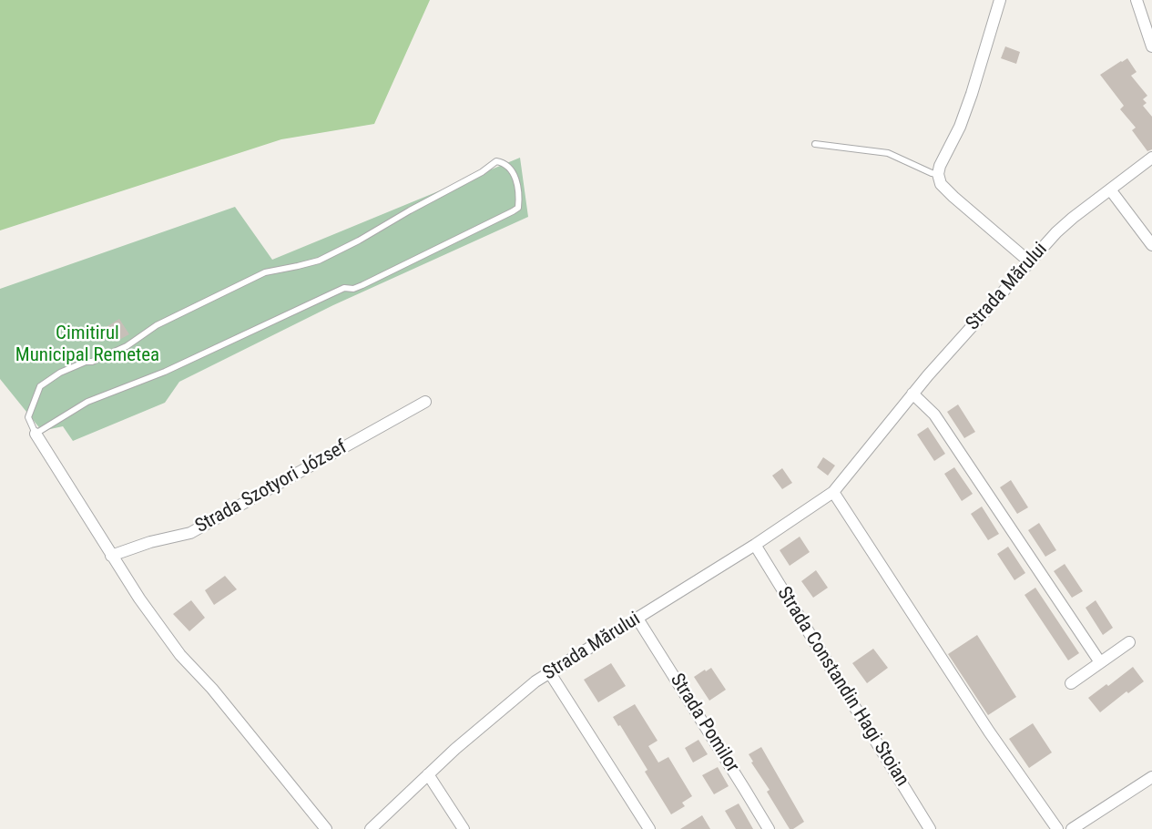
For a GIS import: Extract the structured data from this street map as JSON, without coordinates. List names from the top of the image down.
{
  "streets": {
    "street": [
      "Strada Mărului",
      "Strada Szotyori József",
      "Strada Constandin Hagi Stoian",
      "Strada Pomilor"
    ]
  },
  "crossings": [
    ["Strada Mărului", "Strada Constandin Hagi Stoian"],
    ["Strada Mărului", "Strada Pomilor"]
  ],
  "parks": ["Cimitirul Municipal Remetea"]
}
